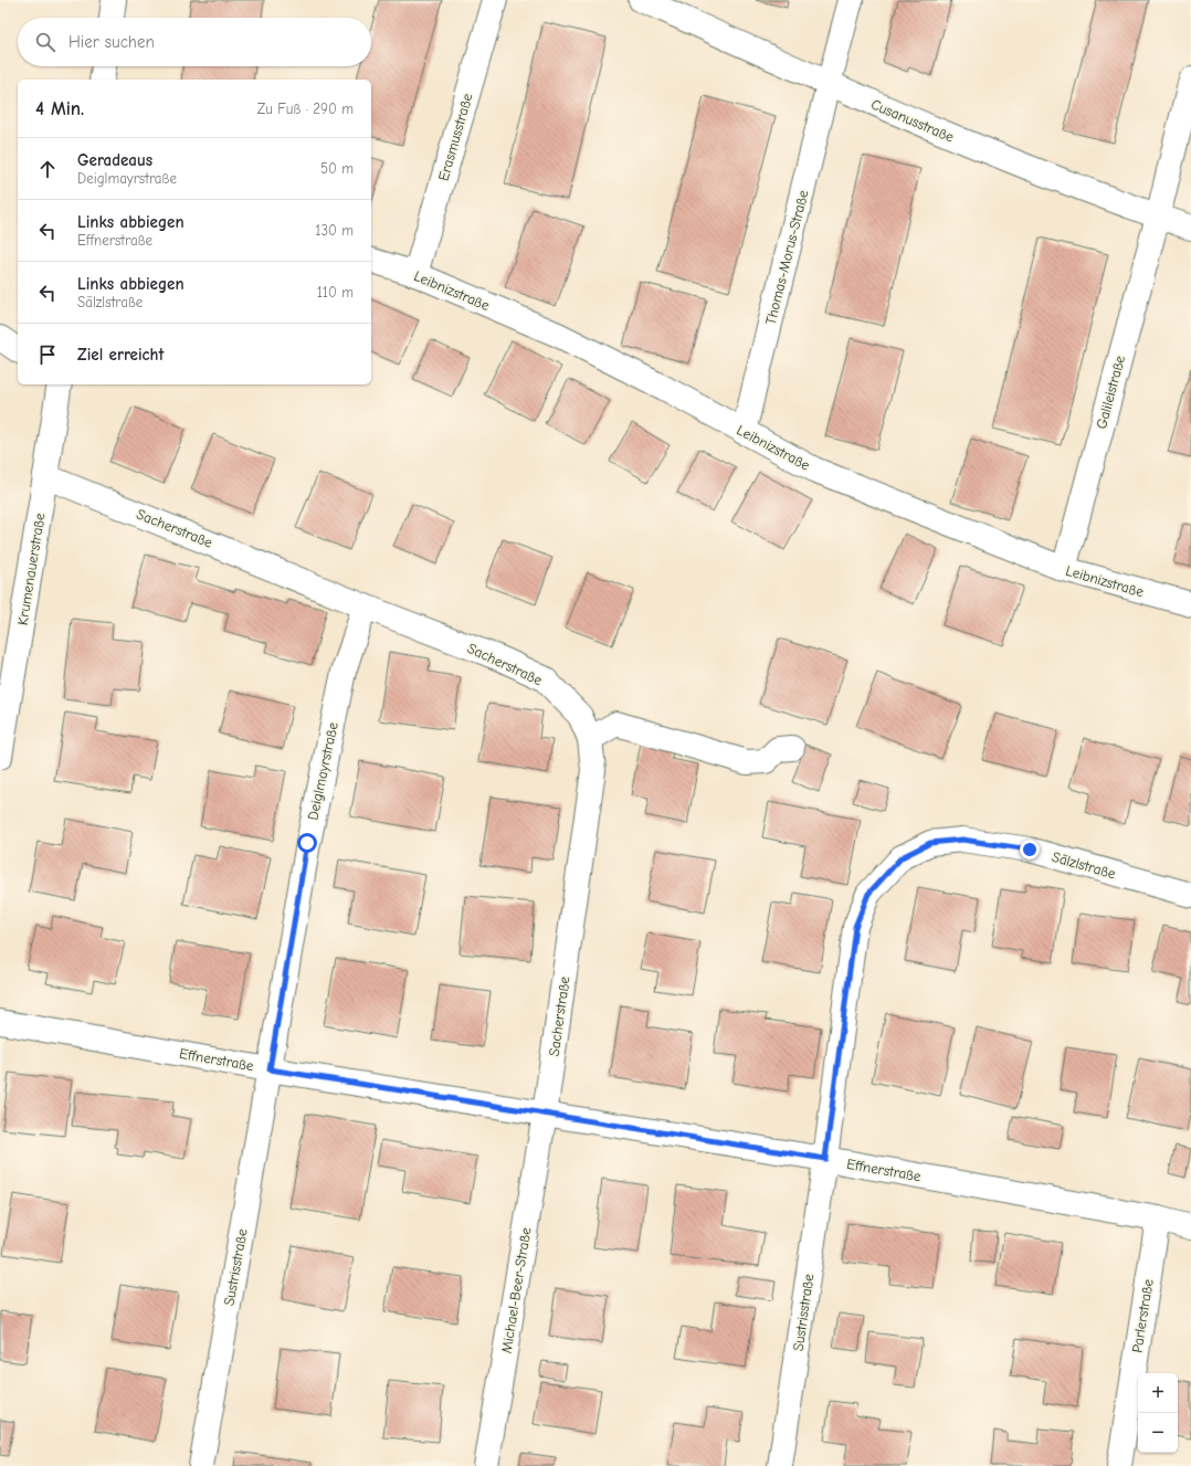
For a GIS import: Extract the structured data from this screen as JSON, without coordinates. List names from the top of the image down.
{
  "streets": {
    "street": [
      "Cusanusstraße",
      "Erasmusstraße",
      "Thomas-Morus-Straße",
      "Leibnizstraße",
      "Galileistraße",
      "Sacherstraße",
      "Krumenauerstraße",
      "Deiglmayrstraße",
      "Sälzlstraße",
      "Effnerstraße",
      "Sustrisstraße",
      "Michael-Beer-Straße",
      "Parlerstraße"
    ]
  },
  "crossings": [
    ["Cusanusstraße", "Thomas-Morus-Straße"],
    ["Cusanusstraße", "Galileistraße"],
    ["Erasmusstraße", "Leibnizstraße"],
    ["Thomas-Morus-Straße", "Leibnizstraße"],
    ["Leibnizstraße", "Galileistraße"],
    ["Sacherstraße", "Krumenauerstraße"],
    ["Sacherstraße", "Deiglmayrstraße"],
    ["Sacherstraße", "Effnerstraße"],
    ["Sacherstraße", "Michael-Beer-Straße"],
    ["Deiglmayrstraße", "Effnerstraße"],
    ["Deiglmayrstraße", "Sustrisstraße"],
    ["Sälzlstraße", "Effnerstraße"],
    ["Sälzlstraße", "Sustrisstraße"],
    ["Effnerstraße", "Sustrisstraße"],
    ["Effnerstraße", "Michael-Beer-Straße"],
    ["Effnerstraße", "Parlerstraße"]
  ],
  "page": {
    "search": "Hier suchen",
    "heading": ["4 Min.", "Zu Fuß · 290 m"],
    "list": [
      ["Geradeaus", "Deiglmayrstraße", "50 m"],
      ["Links abbiegen", "Effnerstraße", "130 m"],
      ["Links abbiegen", "Sälzlstraße", "110 m"],
      "Ziel erreicht"
    ],
    "map_buttons": ["+", "−"]
  }
}
